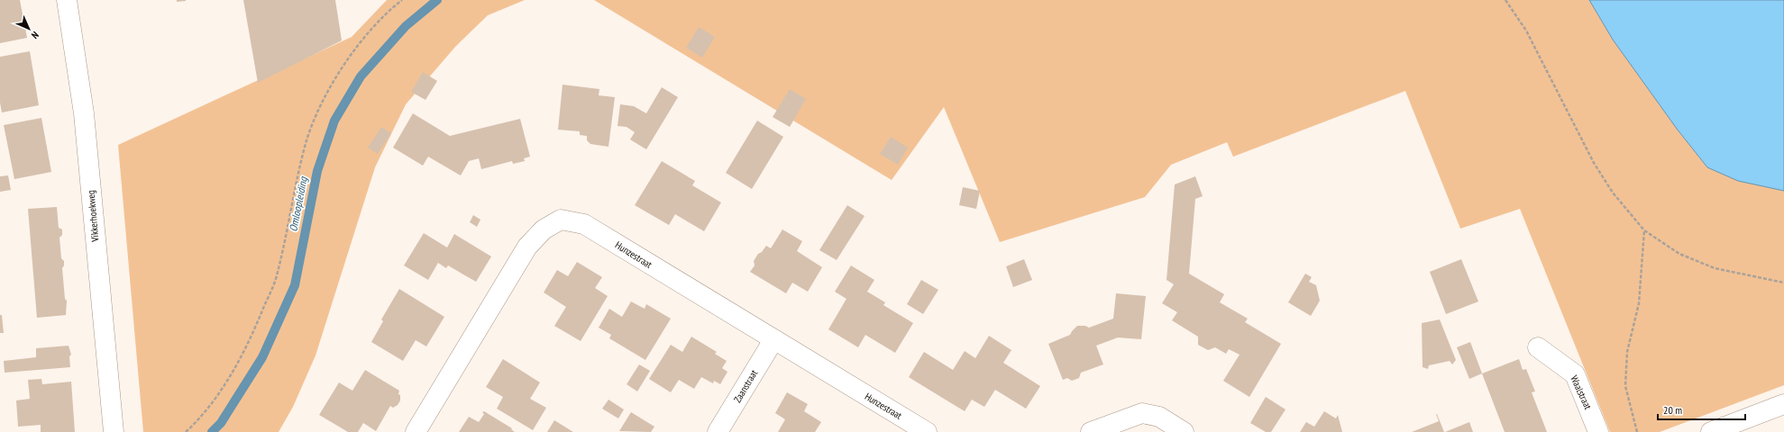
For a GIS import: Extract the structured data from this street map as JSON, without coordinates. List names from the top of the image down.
{
  "streets": {
    "street": [
      "Vikkerhoekweg",
      "Hunzestraat",
      "Zaanstraat",
      "Waalstraat"
    ]
  },
  "crossings": [
    ["Hunzestraat", "Zaanstraat"]
  ],
  "water": ["Omloopleiding"],
  "scale_bar": "20 m",
  "north": "bottom right"
}
